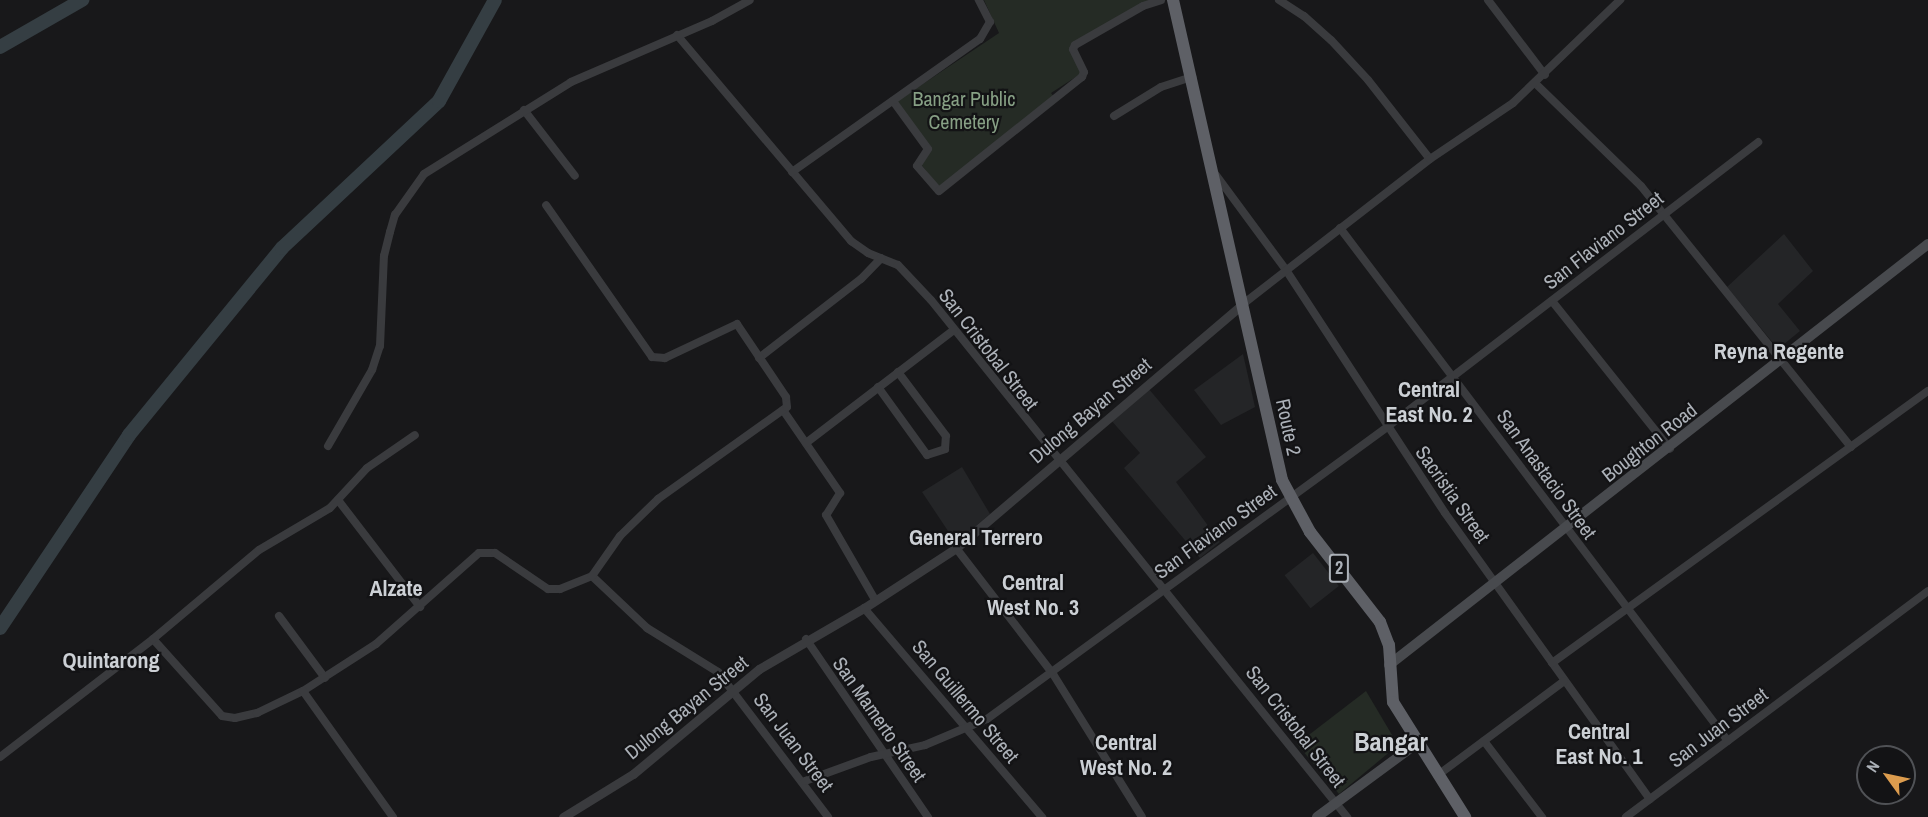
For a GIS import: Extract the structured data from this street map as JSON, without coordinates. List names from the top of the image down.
{
  "streets": {
    "highway": ["Route 2", "2"],
    "main road": ["Boughton Road"],
    "street": [
      "San Flaviano Street",
      "San Cristobal Street",
      "Dulong Bayan Street",
      "San Anastacio Street",
      "Sacristia Street",
      "San Guillermo Street",
      "San Mamerto Street",
      "San Juan Street"
    ]
  },
  "crossings": [
    ["San Flaviano Street", "San Cristobal Street"],
    ["San Flaviano Street", "Route 2"],
    ["San Flaviano Street", "San Anastacio Street"],
    ["San Flaviano Street", "Sacristia Street"],
    ["San Flaviano Street", "San Guillermo Street"],
    ["San Flaviano Street", "San Mamerto Street"],
    ["San Flaviano Street", "San Juan Street"],
    ["San Cristobal Street", "Dulong Bayan Street"],
    ["Dulong Bayan Street", "Route 2"],
    ["Dulong Bayan Street", "San Anastacio Street"],
    ["Dulong Bayan Street", "Sacristia Street"],
    ["Dulong Bayan Street", "San Guillermo Street"],
    ["Dulong Bayan Street", "San Mamerto Street"],
    ["Dulong Bayan Street", "San Juan Street"],
    ["Route 2", "Boughton Road"],
    ["Route 2", "Sacristia Street"],
    ["Boughton Road", "San Anastacio Street"],
    ["Boughton Road", "Sacristia Street"],
    ["San Anastacio Street", "San Juan Street"],
    ["Sacristia Street", "San Juan Street"]
  ],
  "districts": [
    "Reyna Regente",
    "Central East No. 2",
    "General Terrero",
    "Central West No. 3",
    "Alzate",
    "Quintarong",
    "Central East No. 1",
    "Central West No. 2",
    "Bangar"
  ],
  "parks": ["Bangar Public Cemetery"],
  "north": "top left"
}
